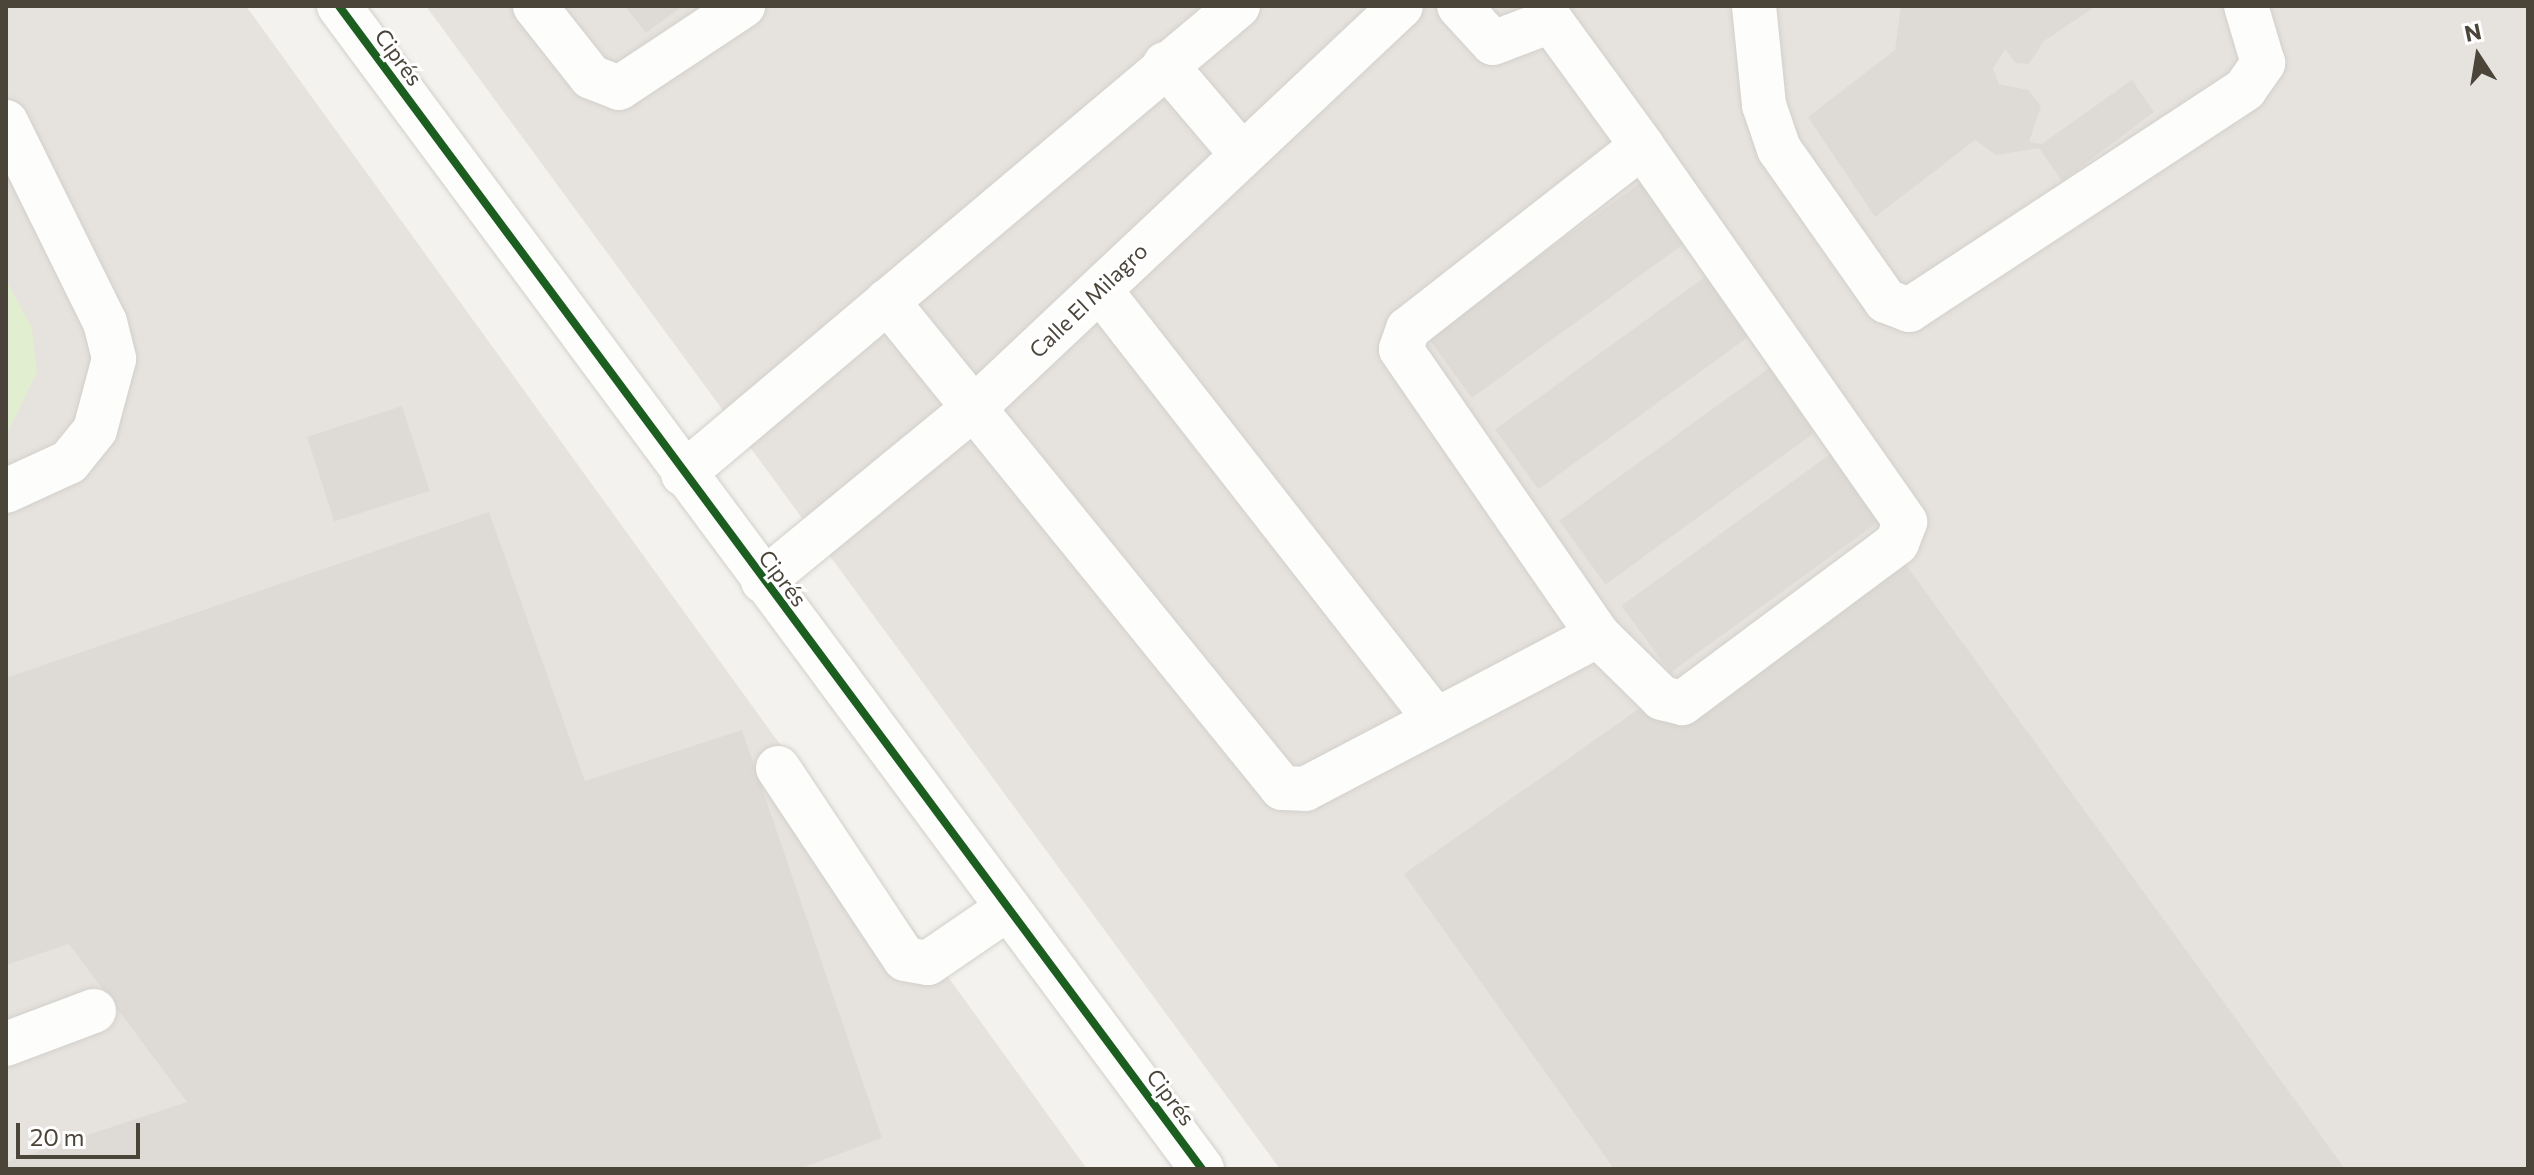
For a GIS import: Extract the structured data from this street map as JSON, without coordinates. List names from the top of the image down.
{
  "streets": {
    "street": ["Ciprés", "Calle El Milagro"]
  },
  "crossings": [
    ["Ciprés", "Calle El Milagro"]
  ],
  "scale_bar": "20 m",
  "north": "top"
}
